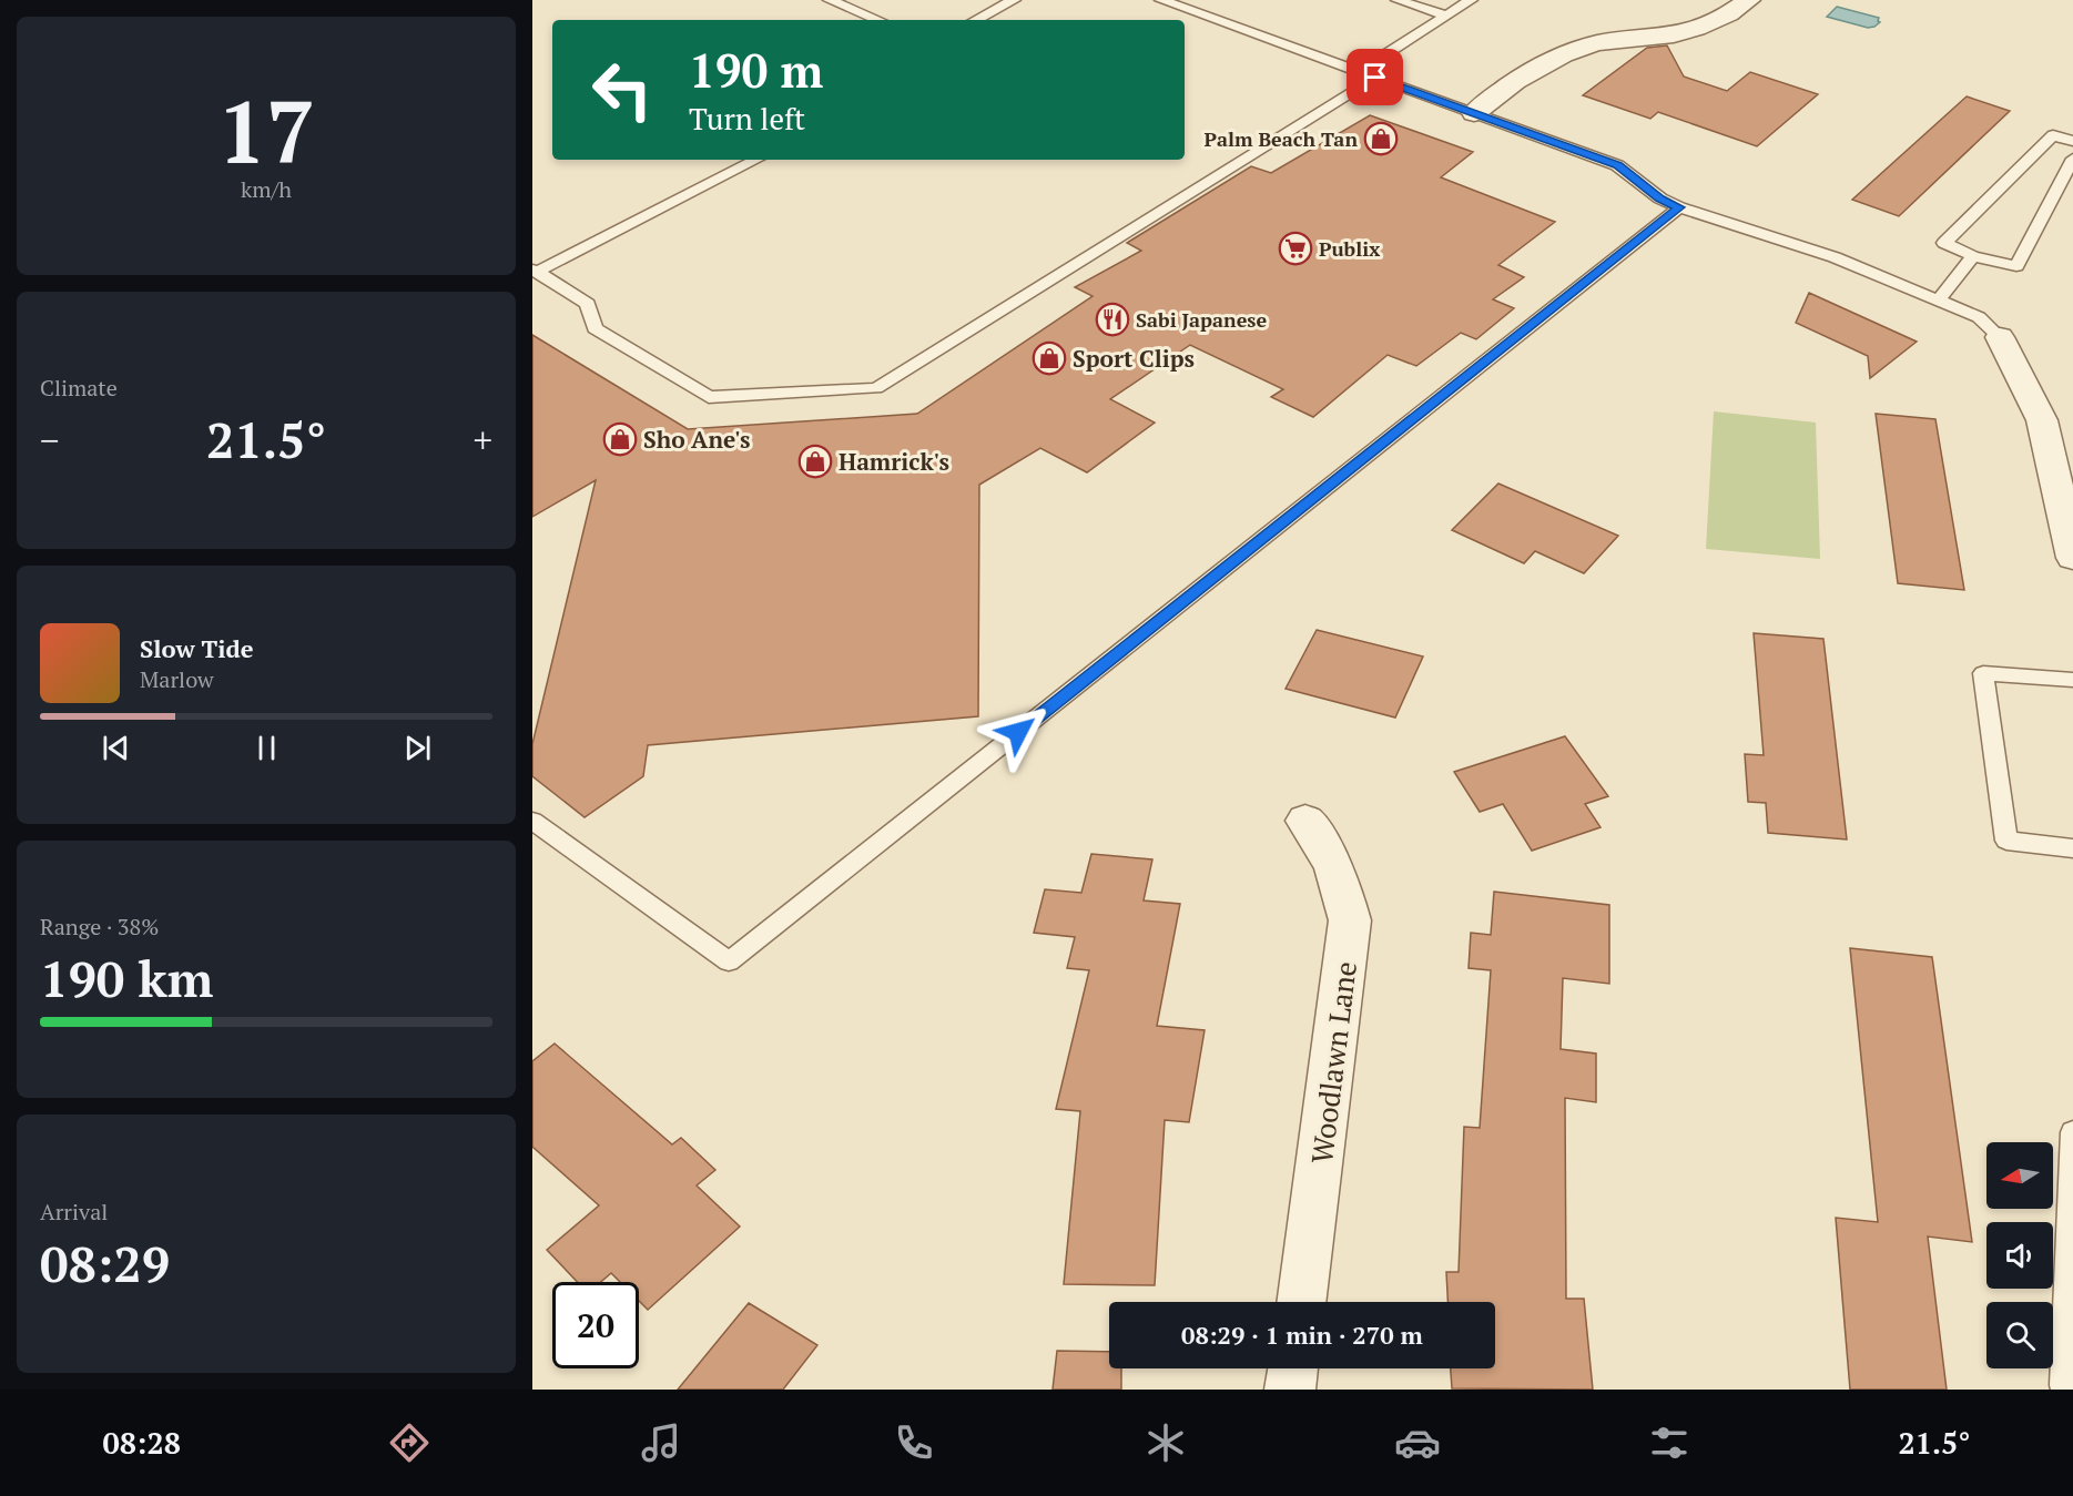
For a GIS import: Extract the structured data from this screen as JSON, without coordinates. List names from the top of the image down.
{
  "streets": {
    "street": ["Woodlawn Lane"]
  },
  "places": {
    "shop": [
      "Palm Beach Tan",
      "Sport Clips",
      "Sho Ane's",
      "Hamrick's"
    ],
    "supermarket": ["Publix"],
    "restaurant": ["Sabi Japanese"]
  },
  "north": "left",
  "page": {
    "tile": [
      ["17", "km/h"],
      "Climate",
      ["Range · 38%", "190 km"],
      ["Arrival", "08:29"]
    ],
    "turn": ["190 m", "Turn left"],
    "heat": ["−", "21.5°", "+"],
    "song": ["Slow Tide", "Marlow"],
    "limit": "20",
    "trip": "08:29 · 1 min · 270 m",
    "tabs": ["08:28", "21.5°"]
  }
}
